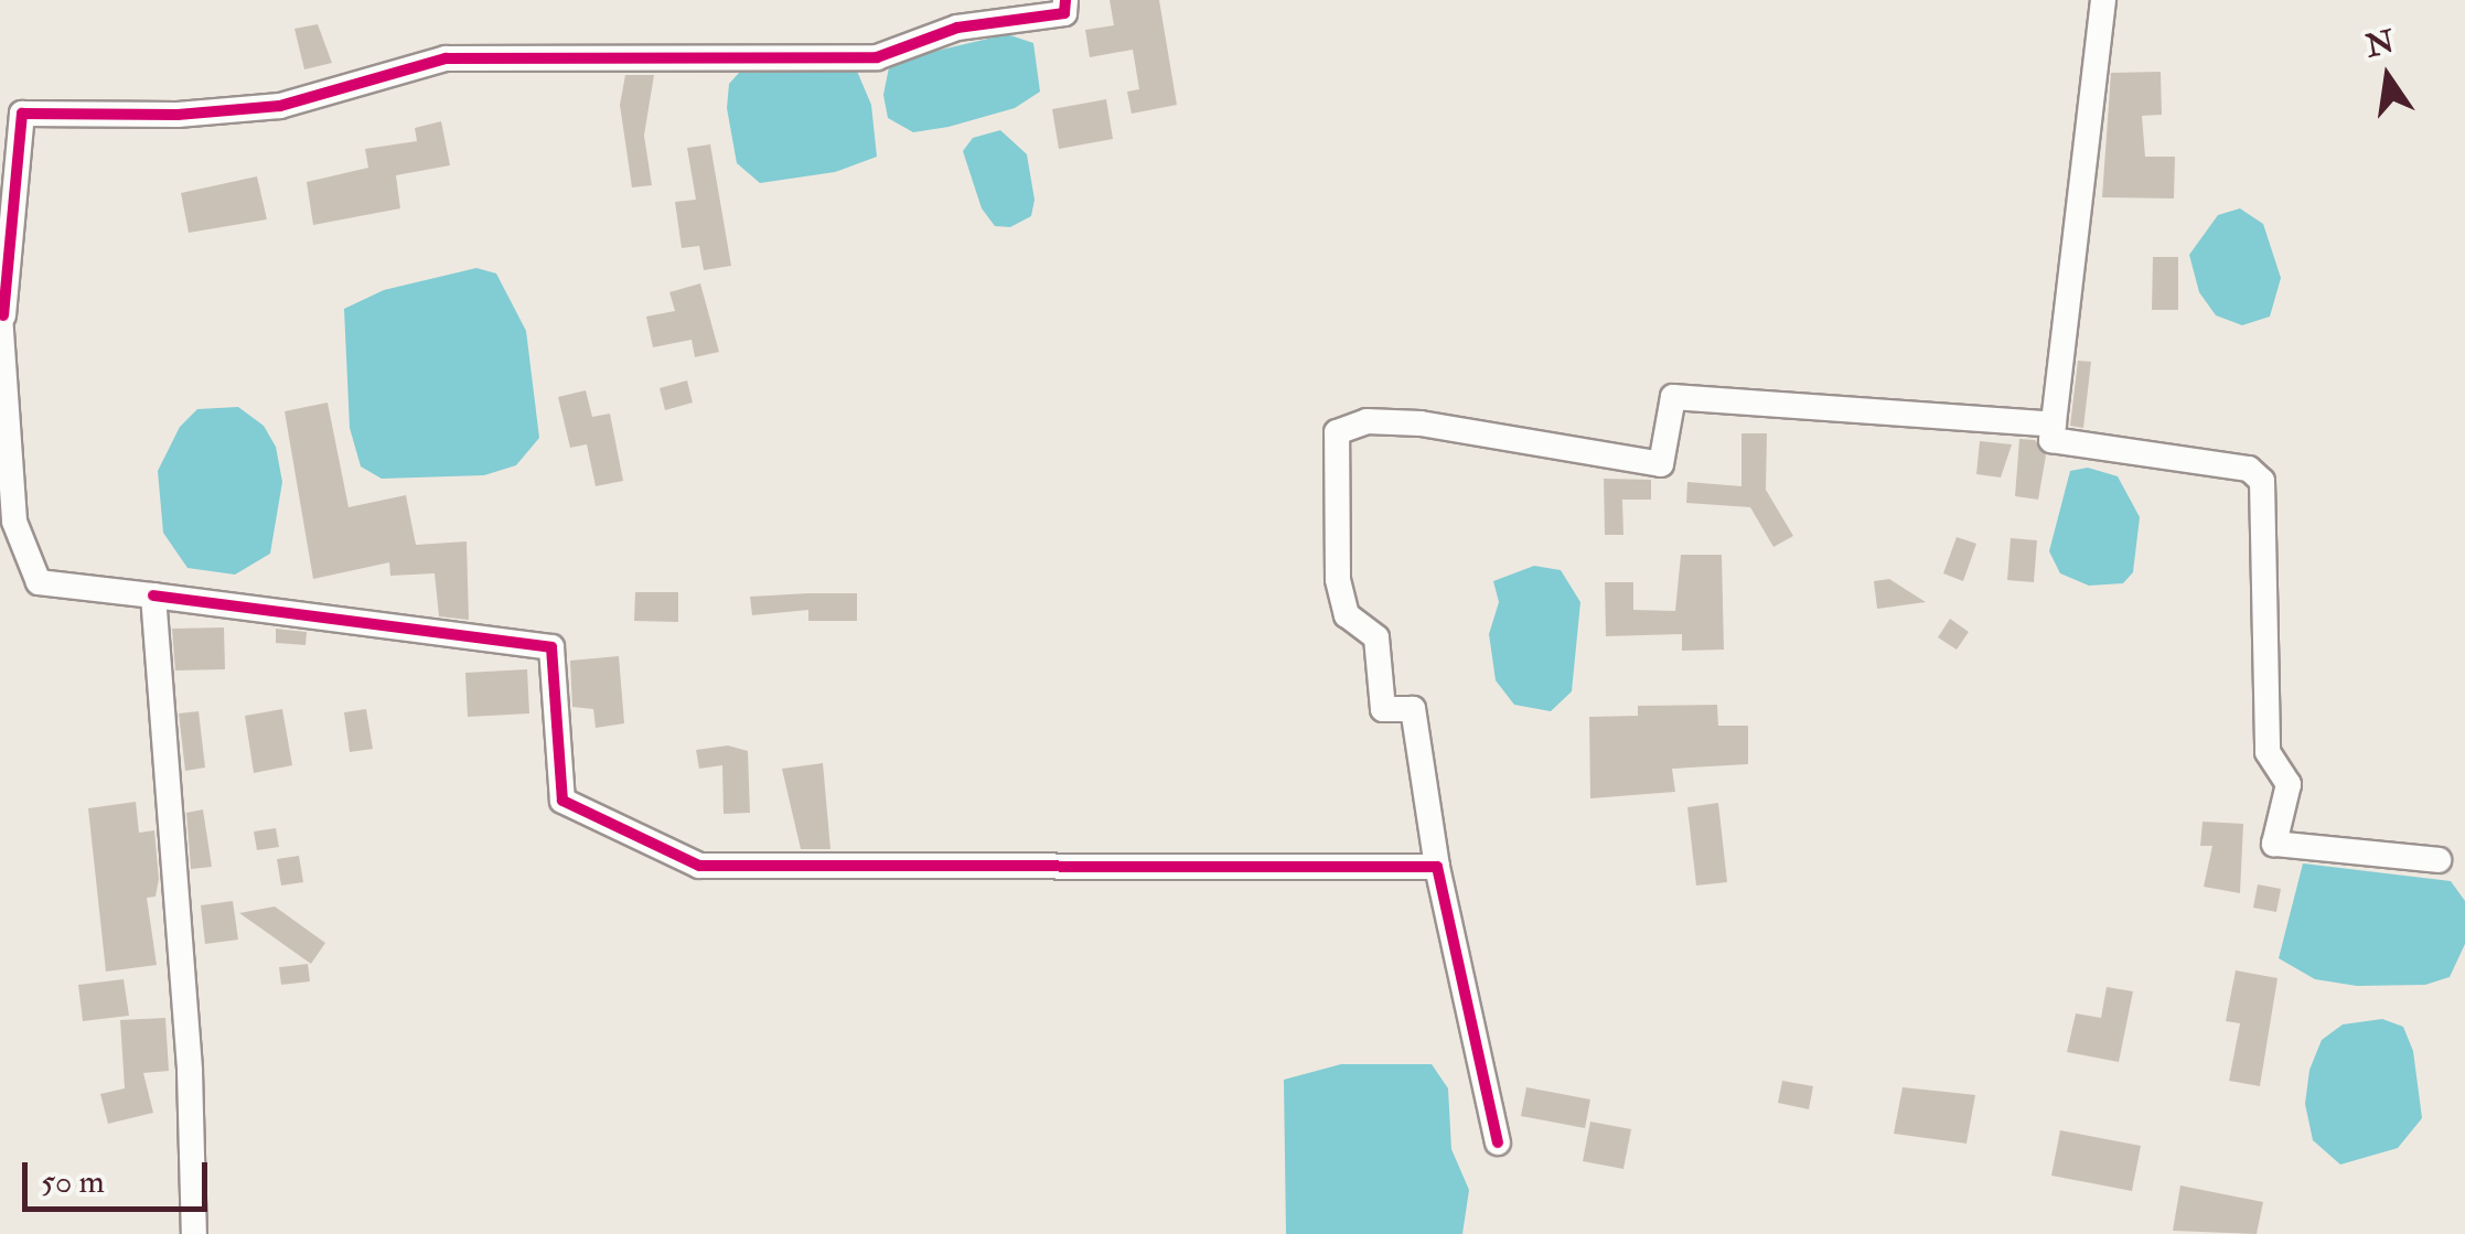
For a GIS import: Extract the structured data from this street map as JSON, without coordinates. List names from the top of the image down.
{
  "scale_bar": "50 m",
  "north": "top"
}
